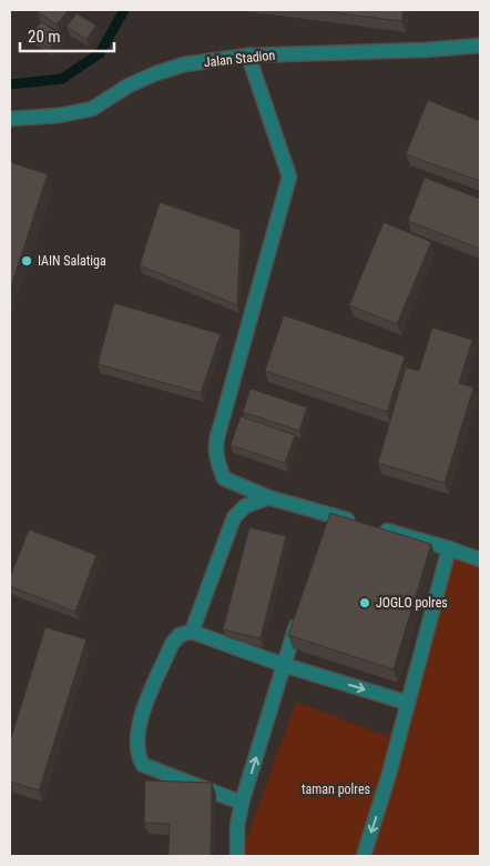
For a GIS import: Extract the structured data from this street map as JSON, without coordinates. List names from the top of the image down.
{
  "streets": {
    "street": ["Jalan Stadion"]
  },
  "parks": ["taman polres"],
  "places": ["IAIN Salatiga", "JOGLO polres"],
  "scale_bar": "20 m"
}
